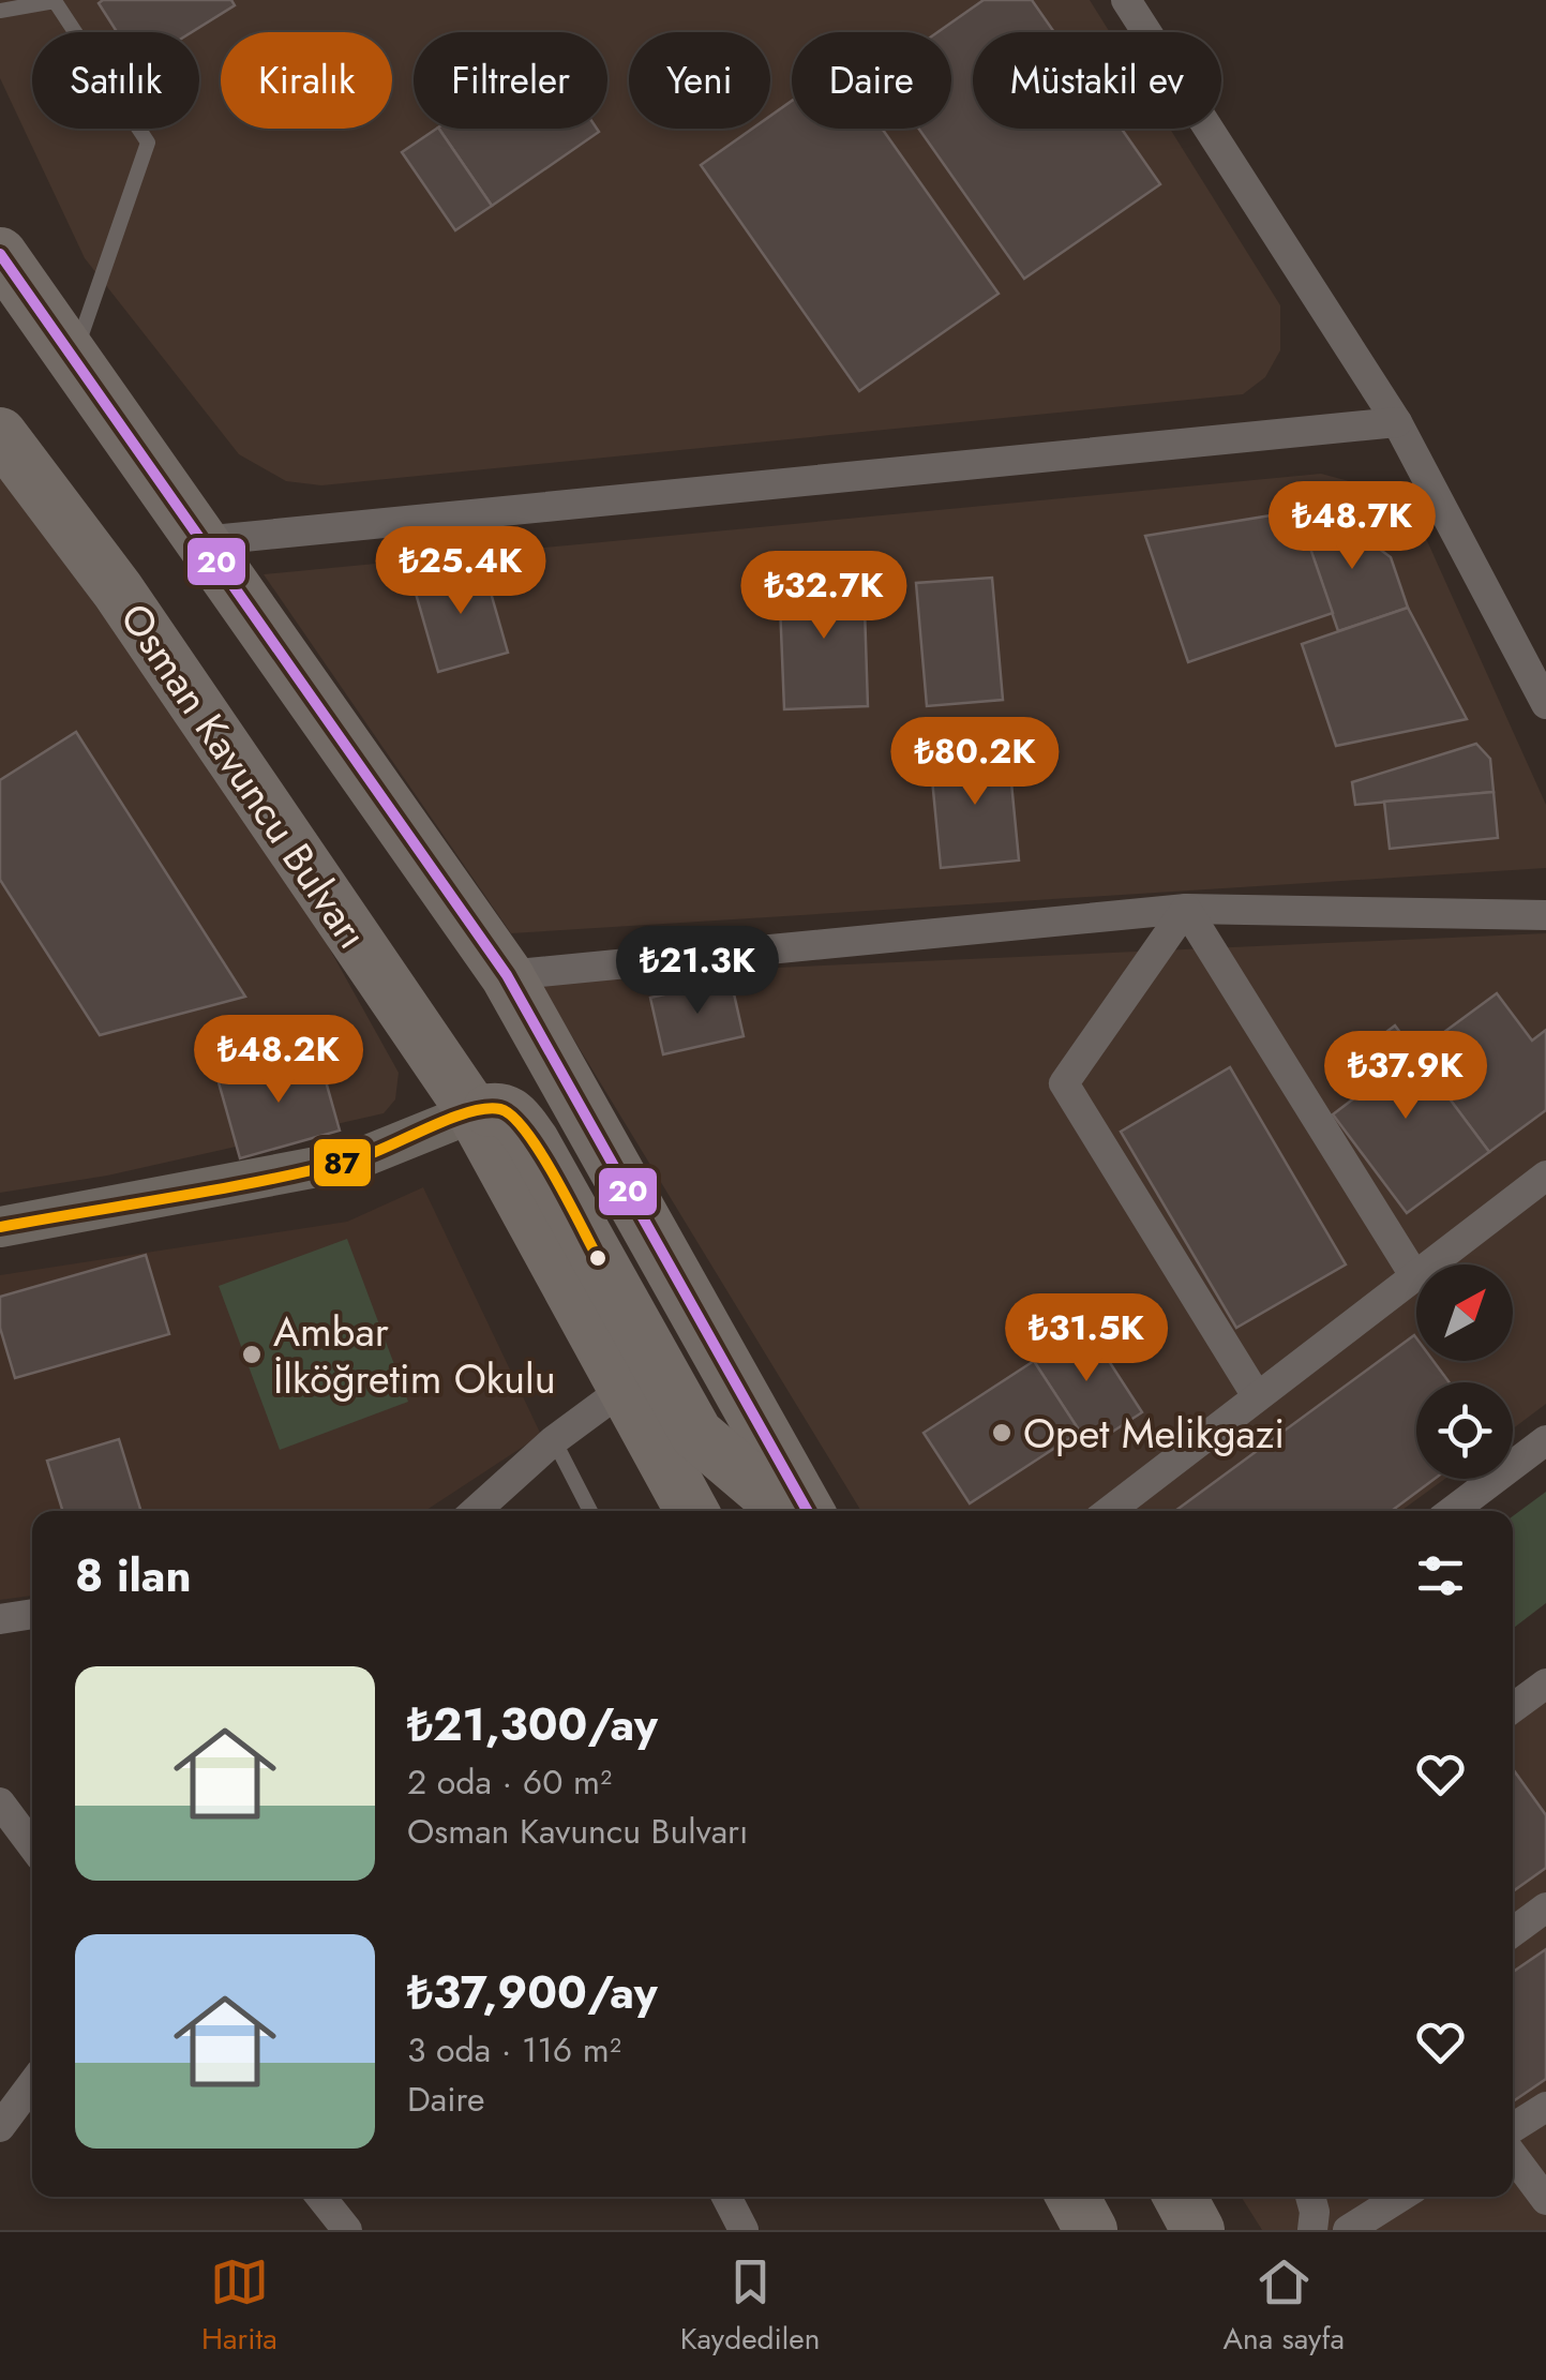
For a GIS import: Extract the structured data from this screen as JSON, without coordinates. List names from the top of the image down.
{
  "streets": {
    "highway": ["Osman Kavuncu Bulvarı"]
  },
  "places": ["Ambar İlköğretim Okulu", "Opet Melikgazi"],
  "lines": ["transit line 20", "transit line 87"],
  "north": "top right",
  "page": {
    "chip": [
      "Satılık",
      "Kiralık",
      "Filtreler",
      "Yeni",
      "Daire",
      "Müstakil ev"
    ],
    "price": [
      "₺48.7K",
      "₺25.4K",
      "₺32.7K",
      "₺80.2K",
      "₺21.3K",
      "₺48.2K",
      "₺37.9K",
      "₺31.5K"
    ],
    "heading": "8 ilan",
    "list": [
      {
        "name": "₺21,300/ay",
        "note": "2 oda · 60 m² · Osman Kavuncu Bulvarı"
      },
      {
        "name": "₺37,900/ay",
        "note": "3 oda · 116 m² · Daire"
      }
    ],
    "tabs": ["Harita", "Kaydedilen", "Ana sayfa"]
  }
}
